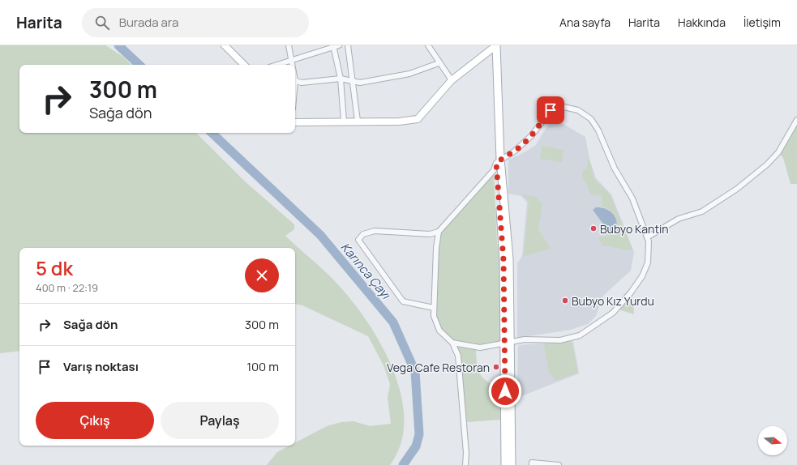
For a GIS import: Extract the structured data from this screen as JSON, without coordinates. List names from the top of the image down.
{
  "water": ["Karınca Çayı"],
  "places": ["Bubyo Kantin", "Bubyo Kız Yurdu", "Vega Cafe Restoran"],
  "north": "right",
  "page": {
    "header": "Harita",
    "search": "Burada ara",
    "nav": [
      "Ana sayfa",
      "Harita",
      "Hakkında",
      "İletişim"
    ],
    "turn": ["300 m", "Sağa dön"],
    "heading": ["5 dk", "400 m · 22:19"],
    "list": [
      {
        "name": "Sağa dön",
        "value": "300 m"
      },
      {
        "name": "Varış noktası",
        "value": "100 m"
      }
    ],
    "buttons": ["Çıkış", "Paylaş"]
  }
}
